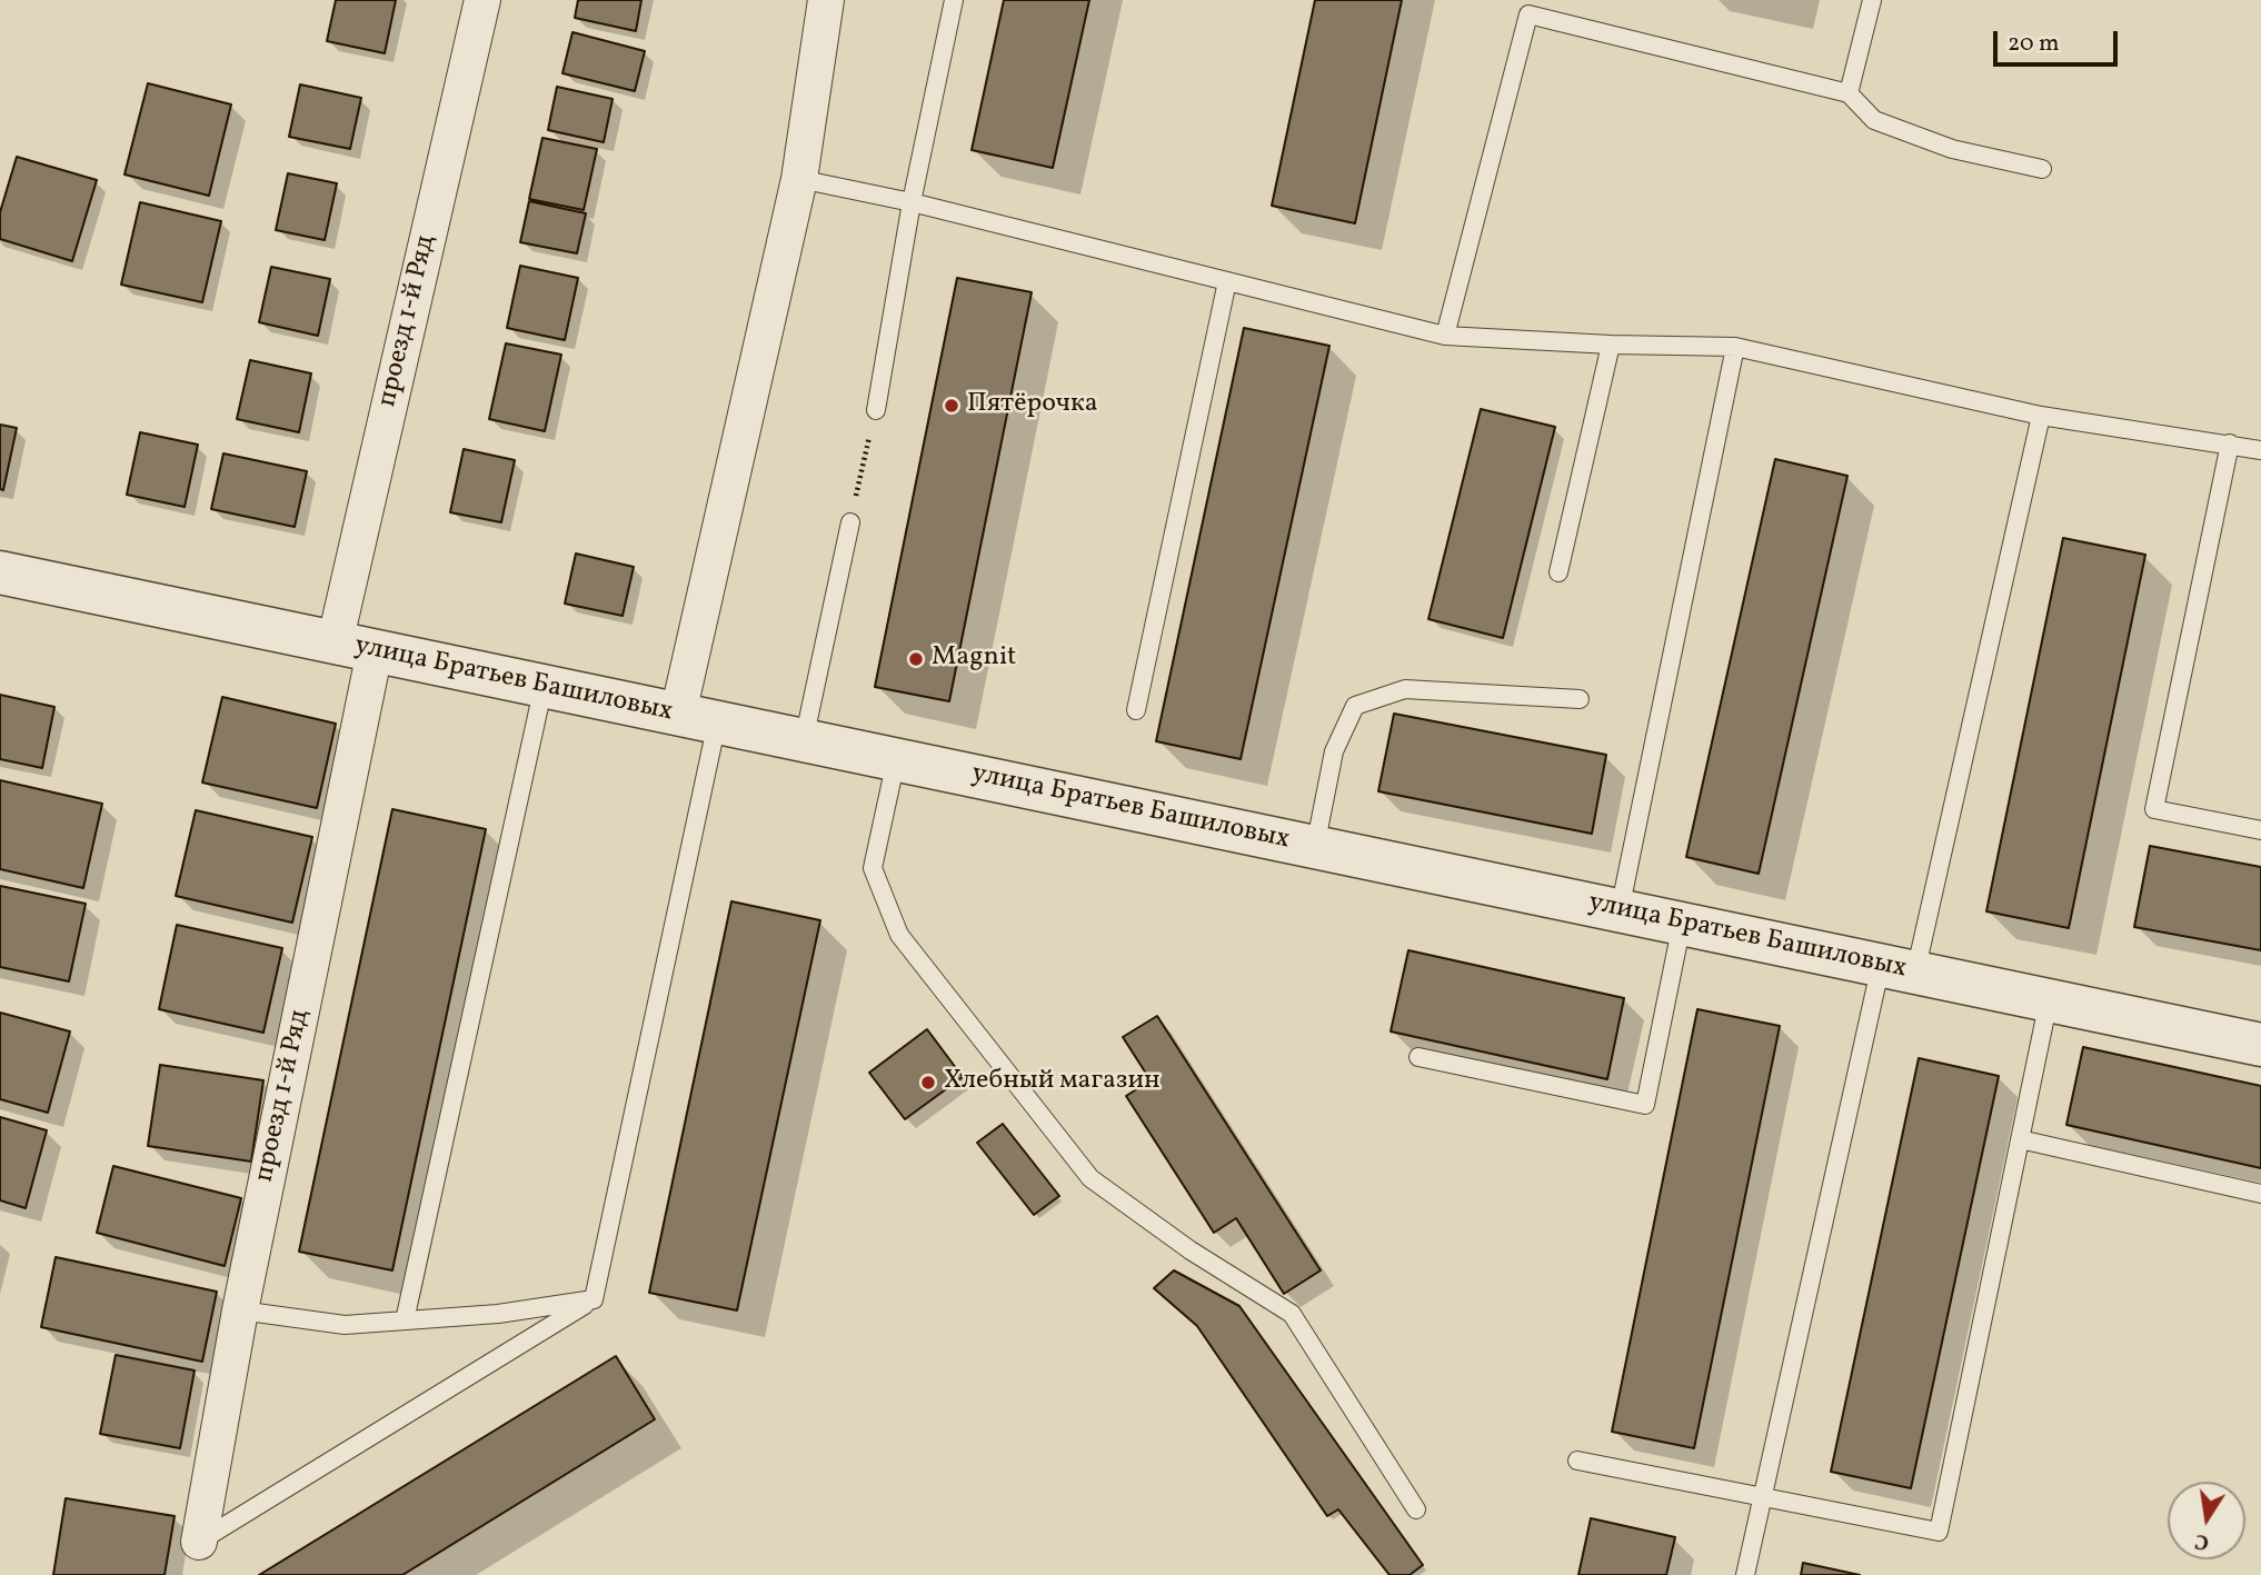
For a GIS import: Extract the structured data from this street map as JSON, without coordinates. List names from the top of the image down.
{
  "streets": {
    "street": ["проезд 1-й Ряд", "улица Братьев Башиловых"]
  },
  "crossings": [
    ["проезд 1-й Ряд", "улица Братьев Башиловых"]
  ],
  "places": ["Пятёрочка", "Magnit", "Хлебный магазин"],
  "scale_bar": "20 m",
  "north": "bottom"
}
